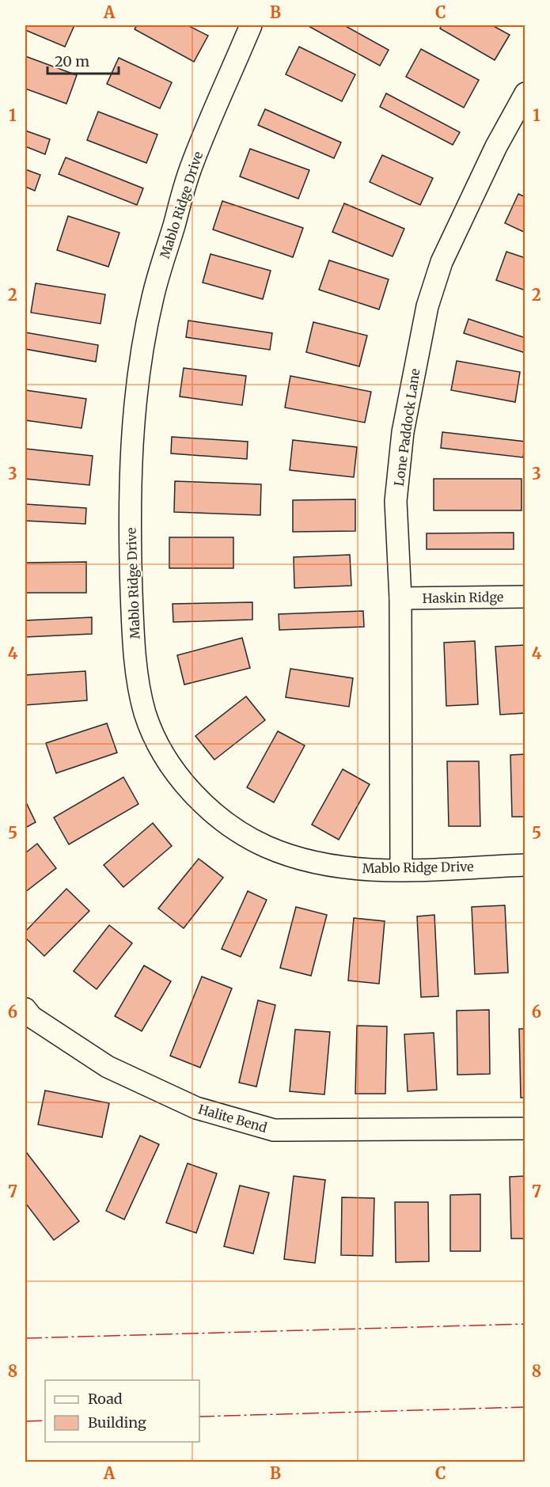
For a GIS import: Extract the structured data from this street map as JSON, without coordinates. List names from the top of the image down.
{
  "streets": {
    "street": [
      "Mablo Ridge Drive",
      "Lone Paddock Lane",
      "Haskin Ridge",
      "Halite Bend"
    ]
  },
  "crossings": [
    ["Mablo Ridge Drive", "Lone Paddock Lane"],
    ["Lone Paddock Lane", "Haskin Ridge"]
  ],
  "legend": ["Road", "Building"],
  "scale_bar": "20 m",
  "grid": {
    "columns": ["A", "B", "C"],
    "rows": [
      "1",
      "2",
      "3",
      "4",
      "5",
      "6",
      "7",
      "8"
    ]
  }
}
